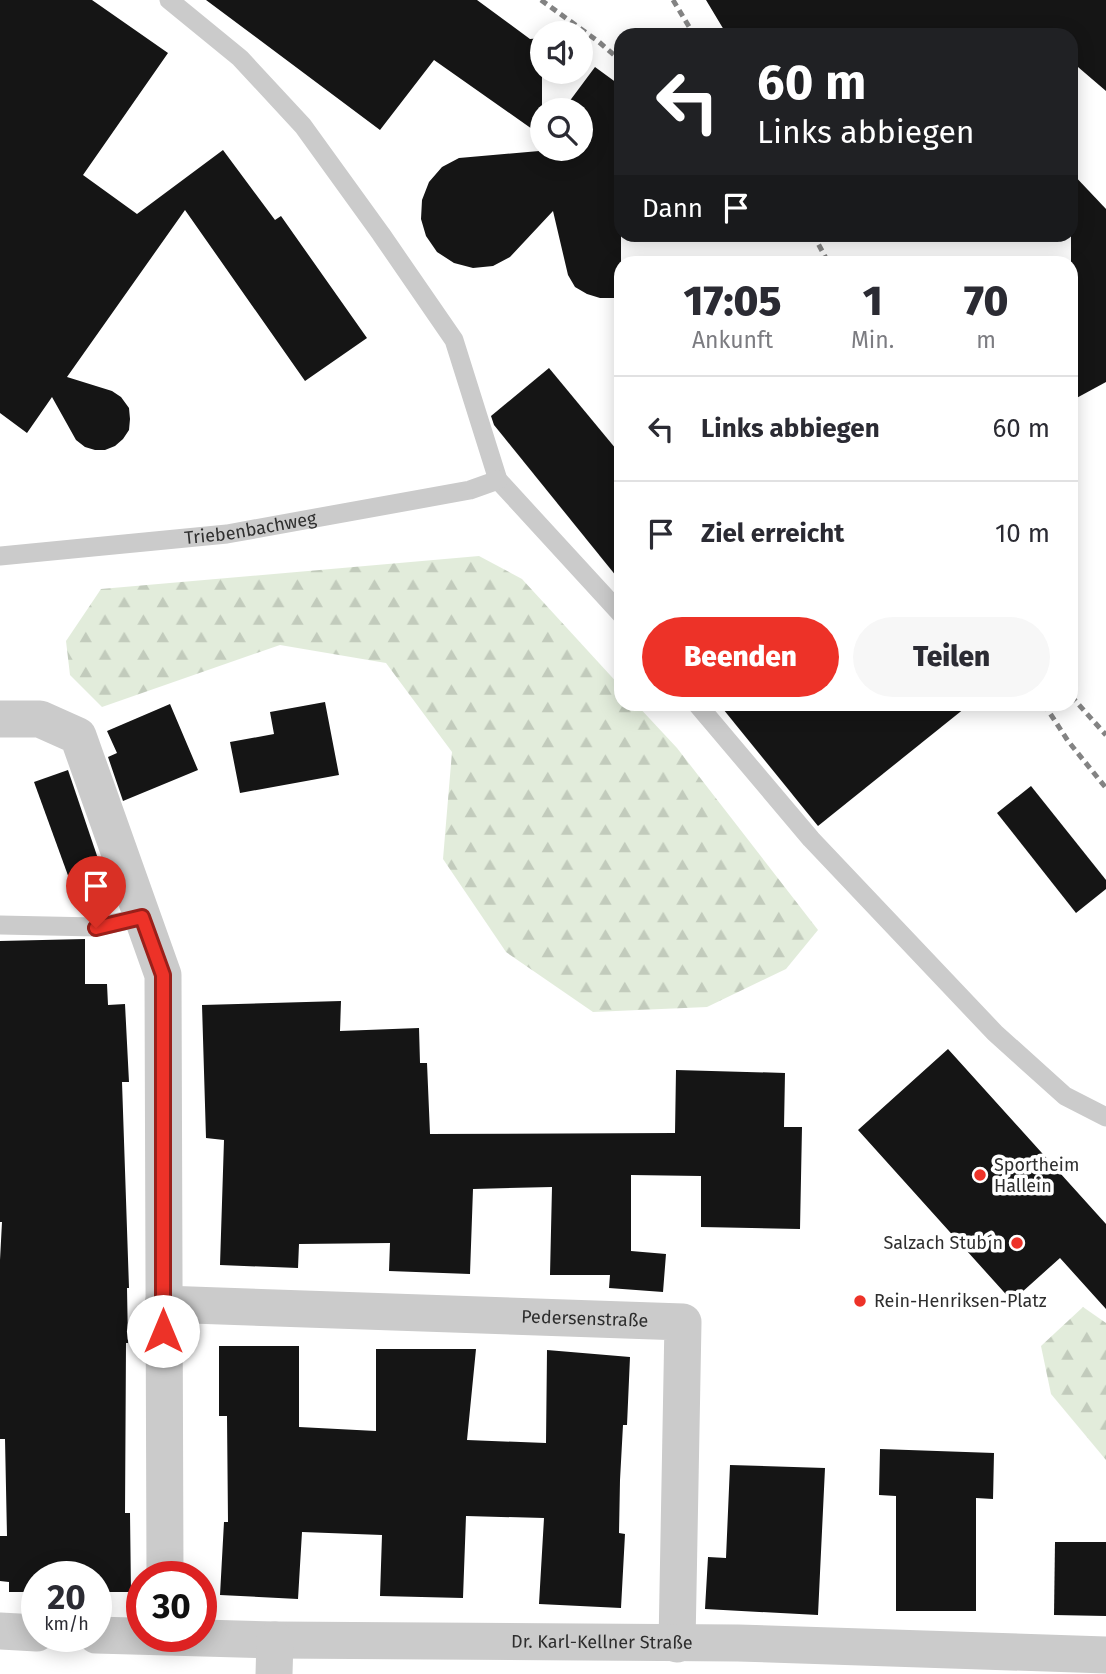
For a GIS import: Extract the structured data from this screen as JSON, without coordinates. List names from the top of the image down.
{
  "streets": {
    "street": ["Pedersenstraße", "Dr. Karl-Kellner Straße"],
    "lane": ["Triebenbachweg"]
  },
  "crossings": [
    ["Pedersenstraße", "Dr. Karl-Kellner Straße"]
  ],
  "places": ["Sportheim Hallein", "Salzach Stub´n", "Rein-Henriksen-Platz"],
  "page": {
    "turn": ["60 m", "Links abbiegen"],
    "then": "Dann",
    "eta": [
      "17:05",
      "Ankunft",
      "1",
      "Min.",
      "70",
      "m"
    ],
    "list": [
      {
        "name": "Links abbiegen",
        "value": "60 m"
      },
      {
        "name": "Ziel erreicht",
        "value": "10 m"
      }
    ],
    "buttons": ["Beenden", "Teilen"],
    "speed": "20 km/h",
    "limit": "30"
  }
}
